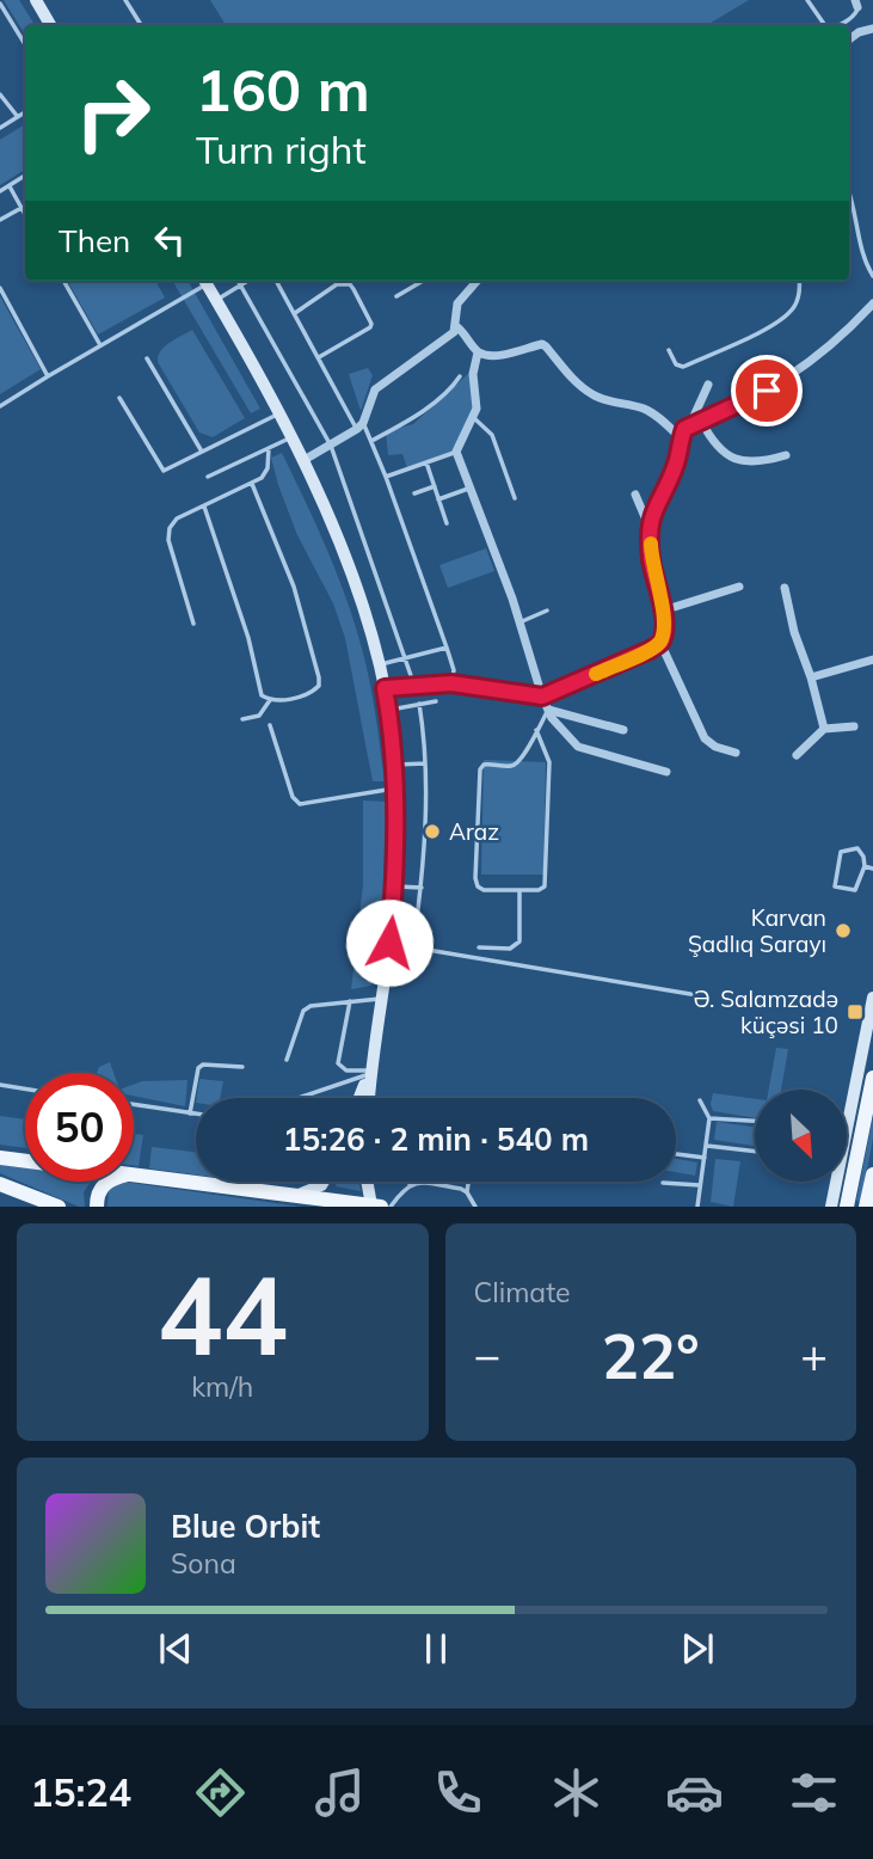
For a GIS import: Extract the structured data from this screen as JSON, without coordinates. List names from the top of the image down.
{
  "places": {
    "other": ["Araz", "Karvan Şadlıq Sarayı"],
    "transit": ["Ə. Salamzadə küçəsi 10"]
  },
  "north": "bottom right",
  "page": {
    "turn": ["160 m", "Turn right"],
    "then": "Then",
    "limit": "50",
    "trip": "15:26 · 2 min · 540 m",
    "tile": [
      ["44", "km/h"],
      "Climate"
    ],
    "heat": ["−", "22°", "+"],
    "song": ["Blue Orbit", "Sona"],
    "tabs": "15:24"
  }
}
